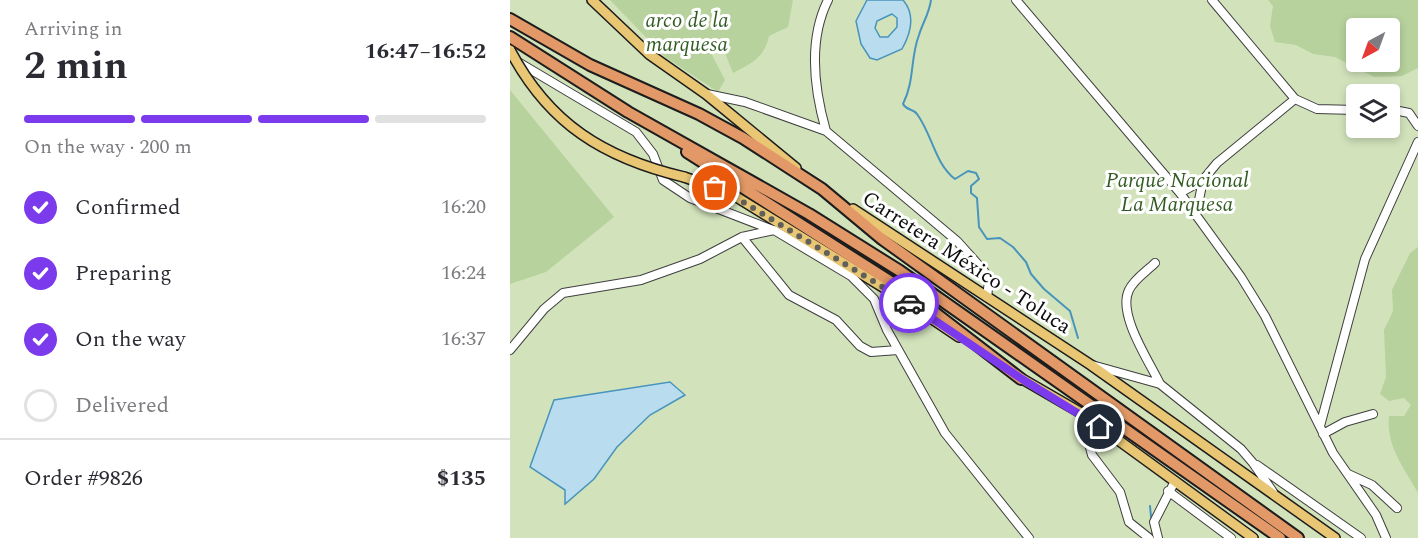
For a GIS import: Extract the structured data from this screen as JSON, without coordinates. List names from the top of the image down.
{
  "streets": {
    "main road": ["Carretera México - Toluca"]
  },
  "parks": ["arco de la marquesa", "Parque Nacional La Marquesa"],
  "north": "bottom left",
  "page": {
    "heading": ["2 min", "Arriving in", "16:47–16:52"],
    "panel": ["Order #9826", "$135"],
    "bar": "On the way · 200 m",
    "list": [
      ["Confirmed", "16:20"],
      ["Preparing", "16:24"],
      ["On the way", "16:37"],
      "Delivered"
    ]
  }
}
